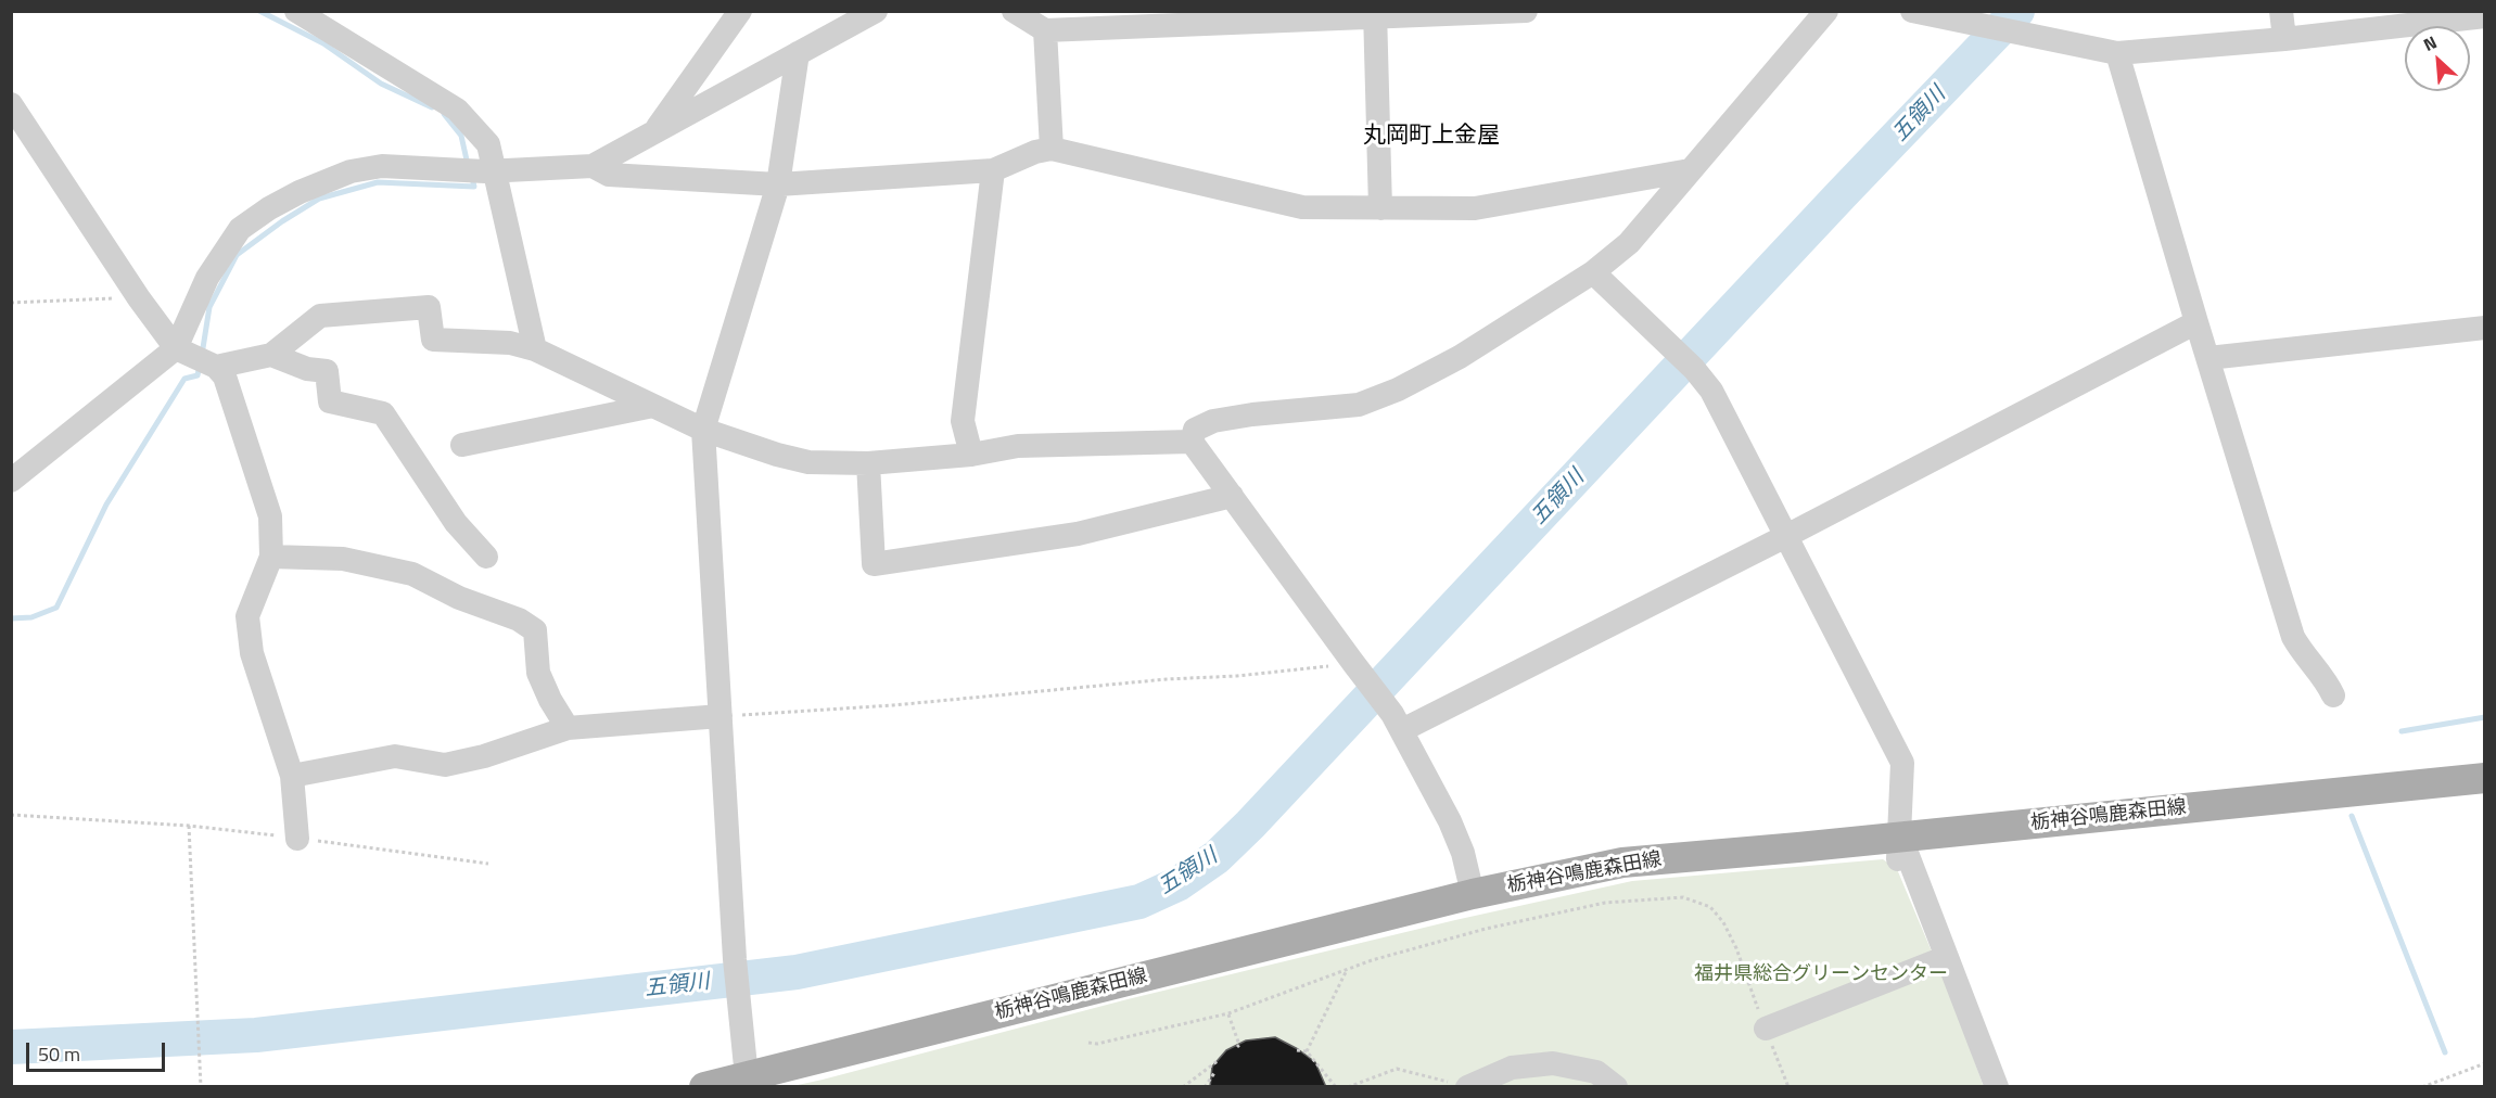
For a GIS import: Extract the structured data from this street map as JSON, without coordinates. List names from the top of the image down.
{
  "streets": {
    "main road": ["栃神谷鳴鹿森田線"]
  },
  "districts": ["丸岡町上金屋"],
  "water": ["五領川"],
  "parks": ["福井県総合グリーンセンター"],
  "scale_bar": "50 m",
  "north": "top left"
}
